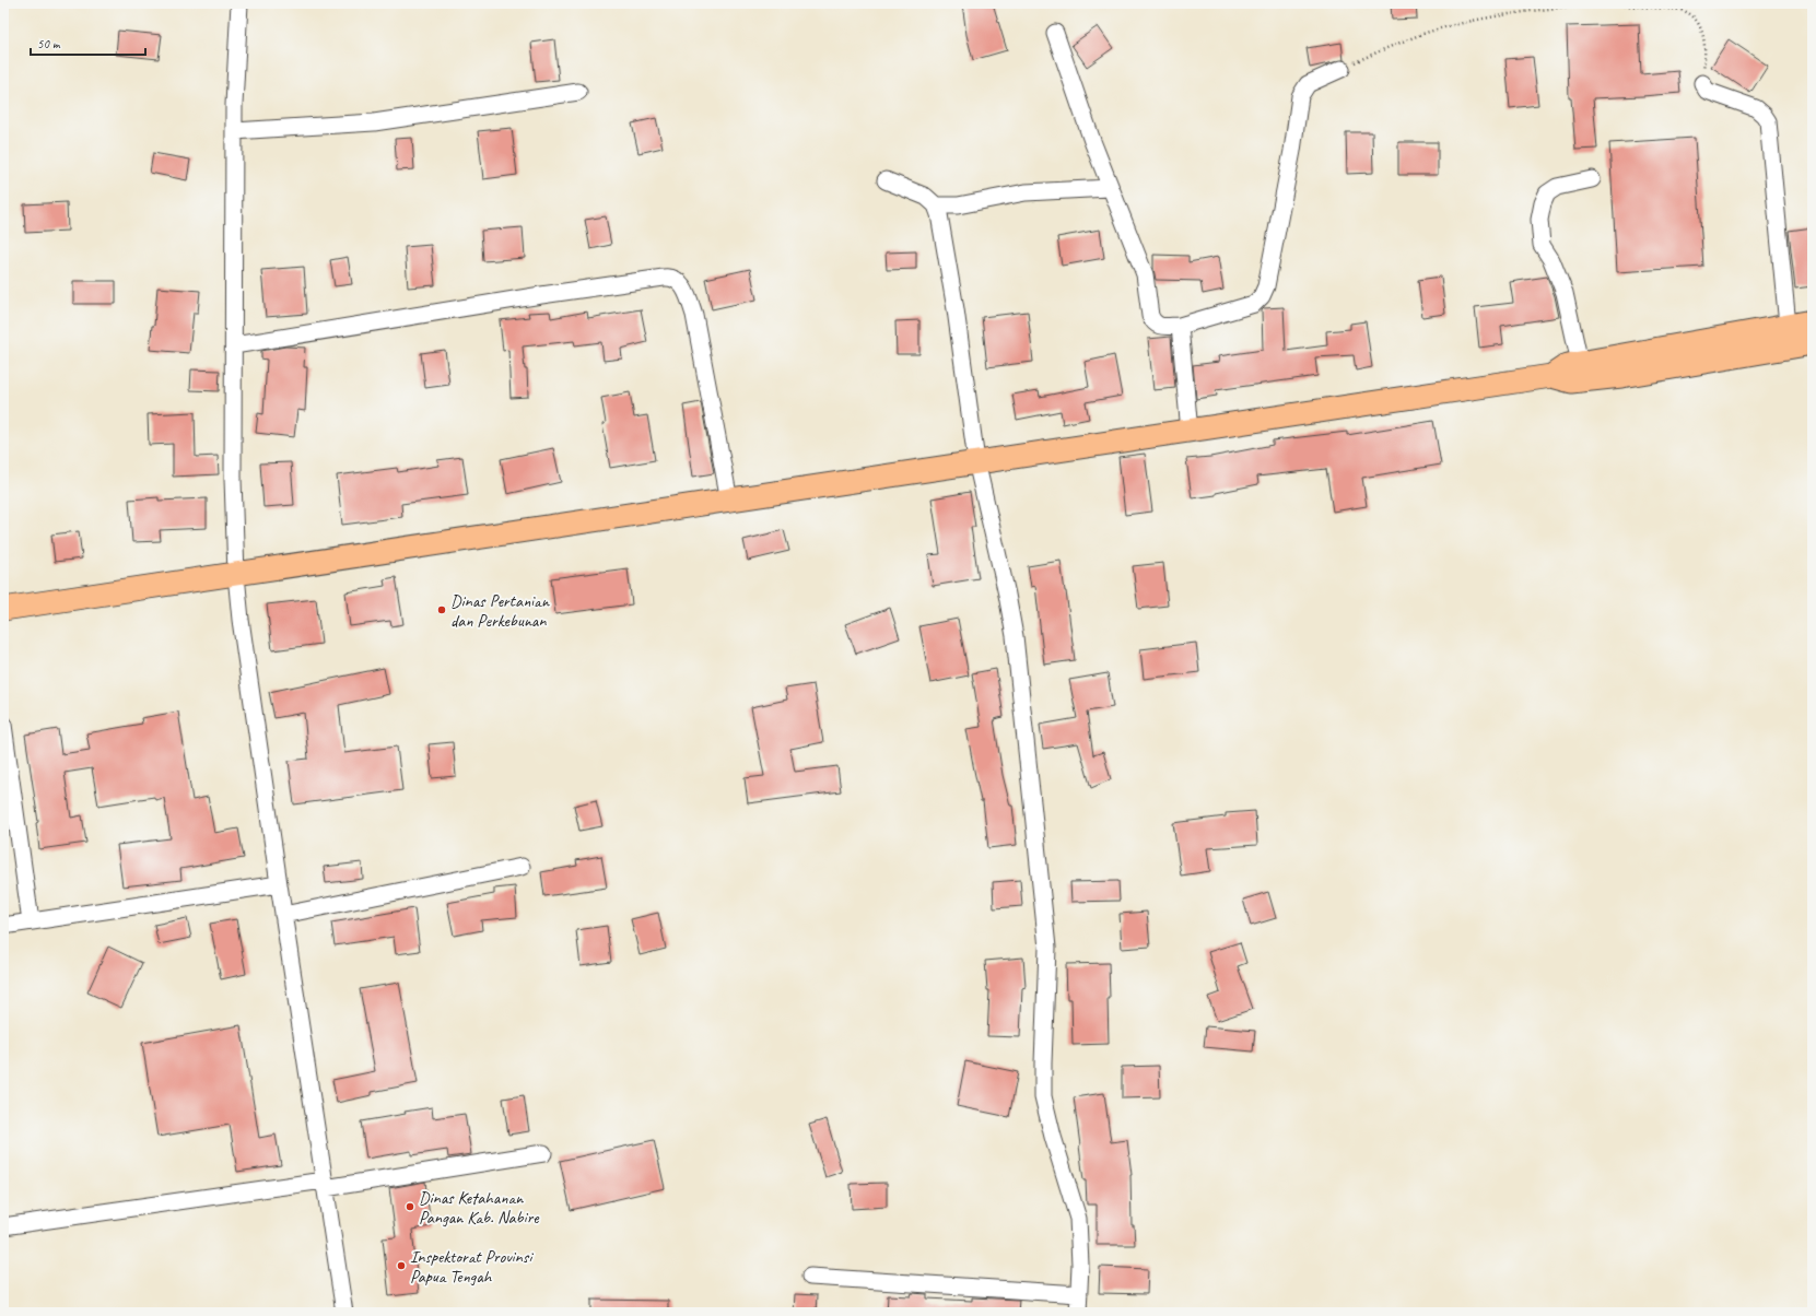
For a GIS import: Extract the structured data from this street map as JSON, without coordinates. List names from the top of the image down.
{
  "places": ["Dinas Pertanian dan Perkebunan", "Dinas Ketahanan Pangan Kab. Nabire", "Inspektorat Provinsi Papua Tengah"],
  "scale_bar": "50 m"
}
